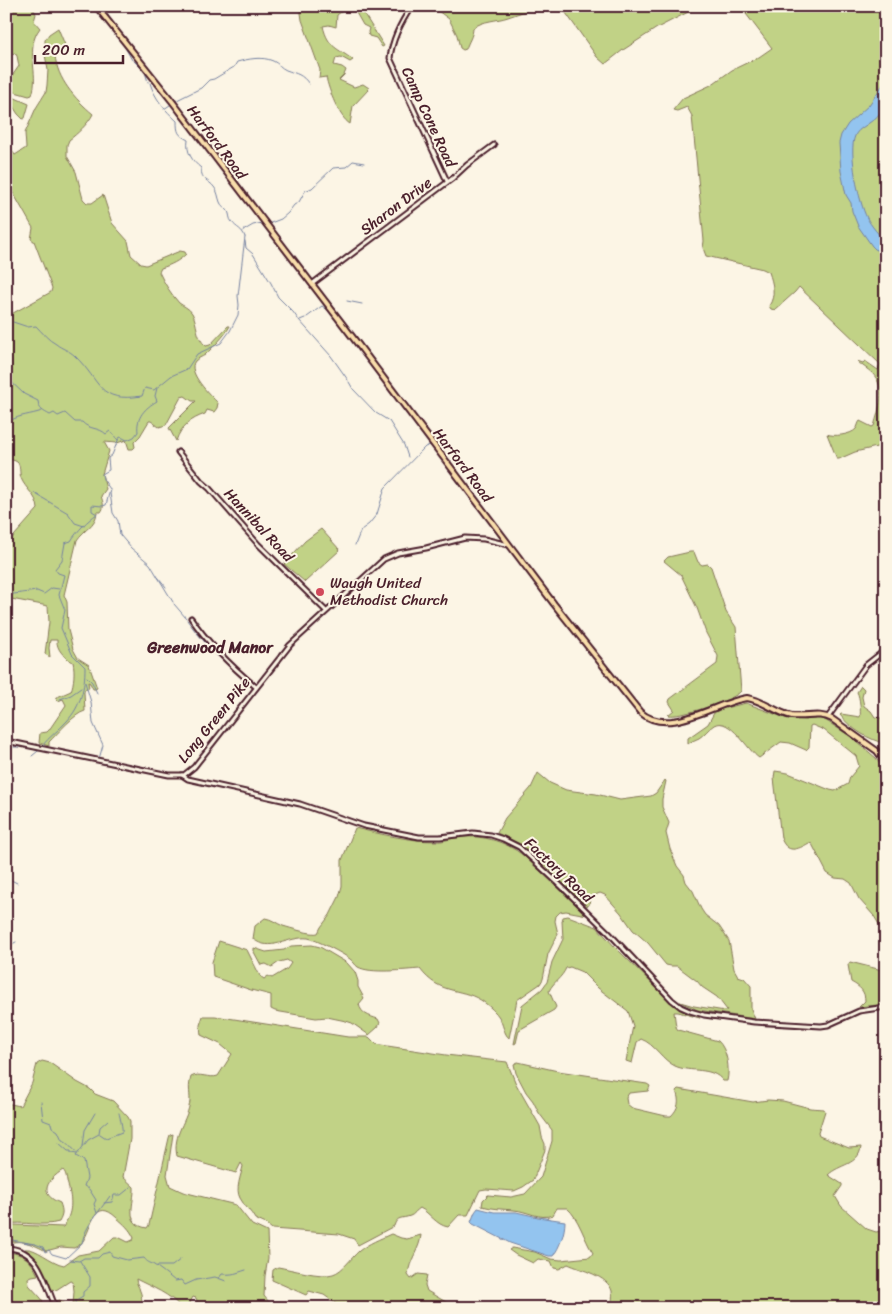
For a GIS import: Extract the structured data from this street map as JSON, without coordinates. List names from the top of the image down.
{
  "streets": {
    "main road": ["Harford Road"],
    "street": [
      "Camp Cone Road",
      "Sharon Drive",
      "Hannibal Road",
      "Long Green Pike",
      "Factory Road"
    ]
  },
  "crossings": [
    ["Camp Cone Road", "Sharon Drive"],
    ["Harford Road", "Sharon Drive"],
    ["Harford Road", "Long Green Pike"],
    ["Hannibal Road", "Long Green Pike"],
    ["Long Green Pike", "Factory Road"]
  ],
  "districts": ["Greenwood Manor"],
  "places": ["Waugh United Methodist Church"],
  "scale_bar": "200 m"
}
